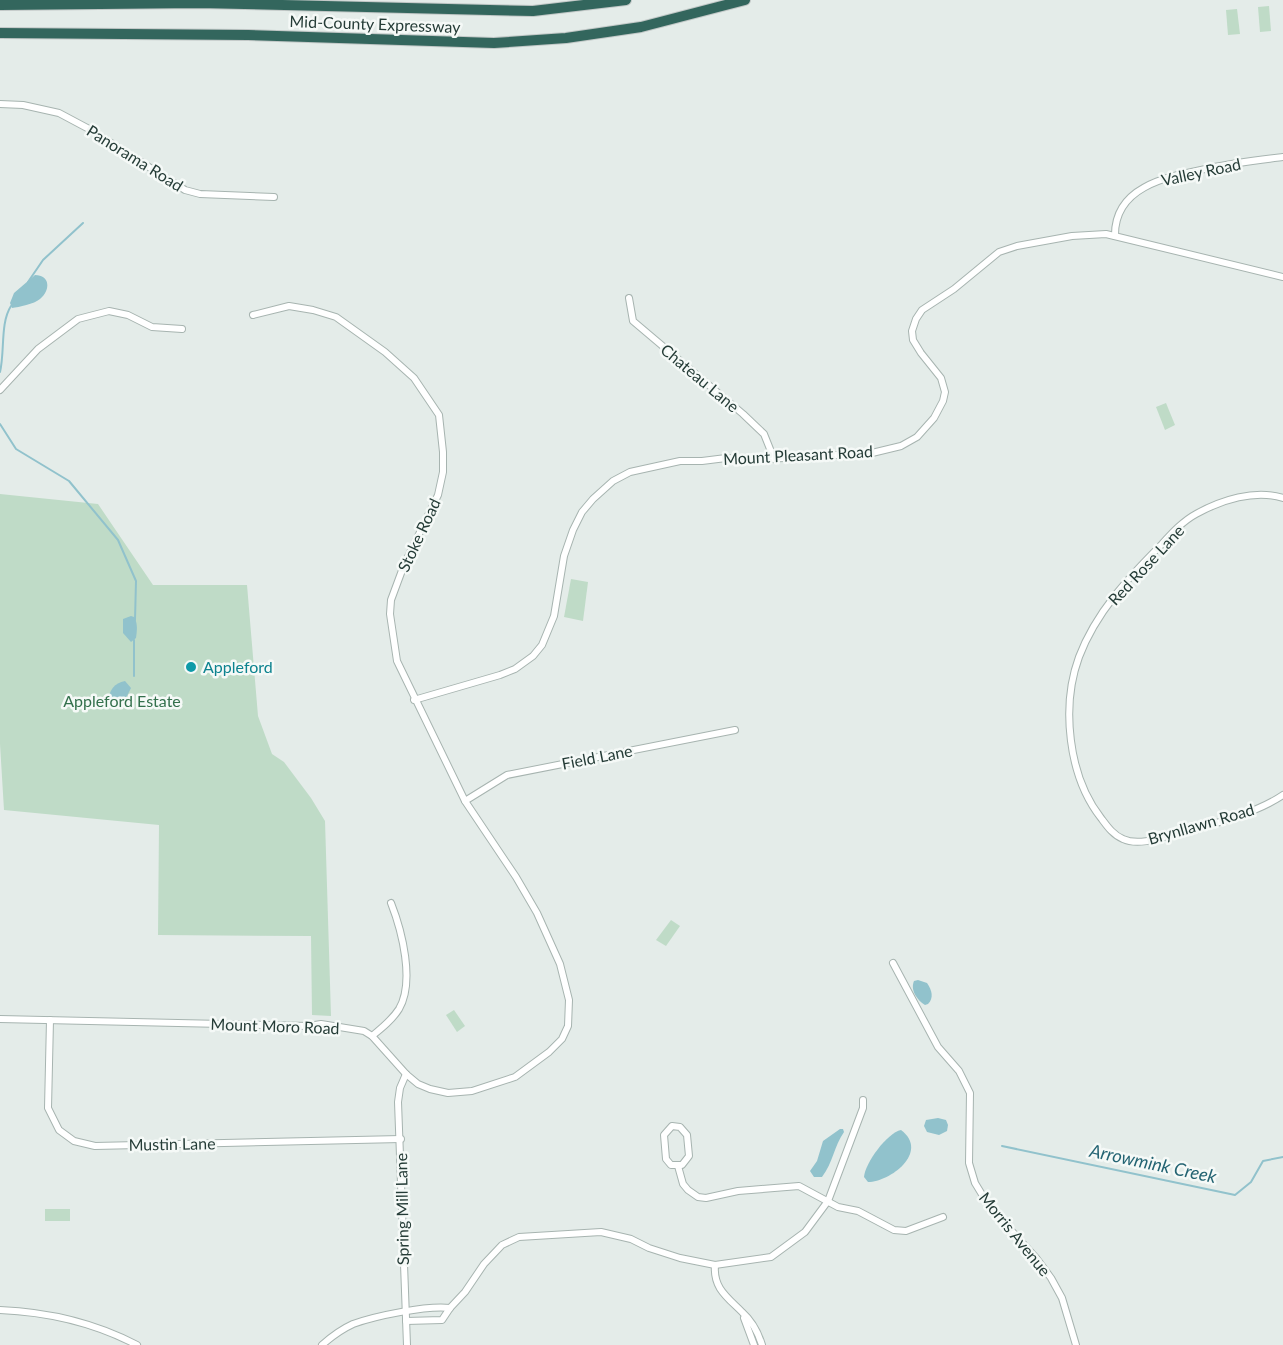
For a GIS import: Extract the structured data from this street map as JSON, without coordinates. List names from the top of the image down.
{
  "streets": {
    "highway": ["Mid-County Expressway"],
    "street": [
      "Panorama Road",
      "Valley Road",
      "Chateau Lane",
      "Mount Pleasant Road",
      "Stoke Road",
      "Red Rose Lane",
      "Field Lane",
      "Brynllawn Road",
      "Mount Moro Road",
      "Mustin Lane",
      "Spring Mill Lane",
      "Morris Avenue"
    ]
  },
  "crossings": [
    ["Valley Road", "Mount Pleasant Road"],
    ["Chateau Lane", "Mount Pleasant Road"],
    ["Mount Pleasant Road", "Stoke Road"],
    ["Red Rose Lane", "Brynllawn Road"],
    ["Mount Moro Road", "Mustin Lane"],
    ["Mustin Lane", "Spring Mill Lane"]
  ],
  "water": ["Arrowmink Creek"],
  "parks": ["Appleford Estate"],
  "places": ["Appleford"]
}
